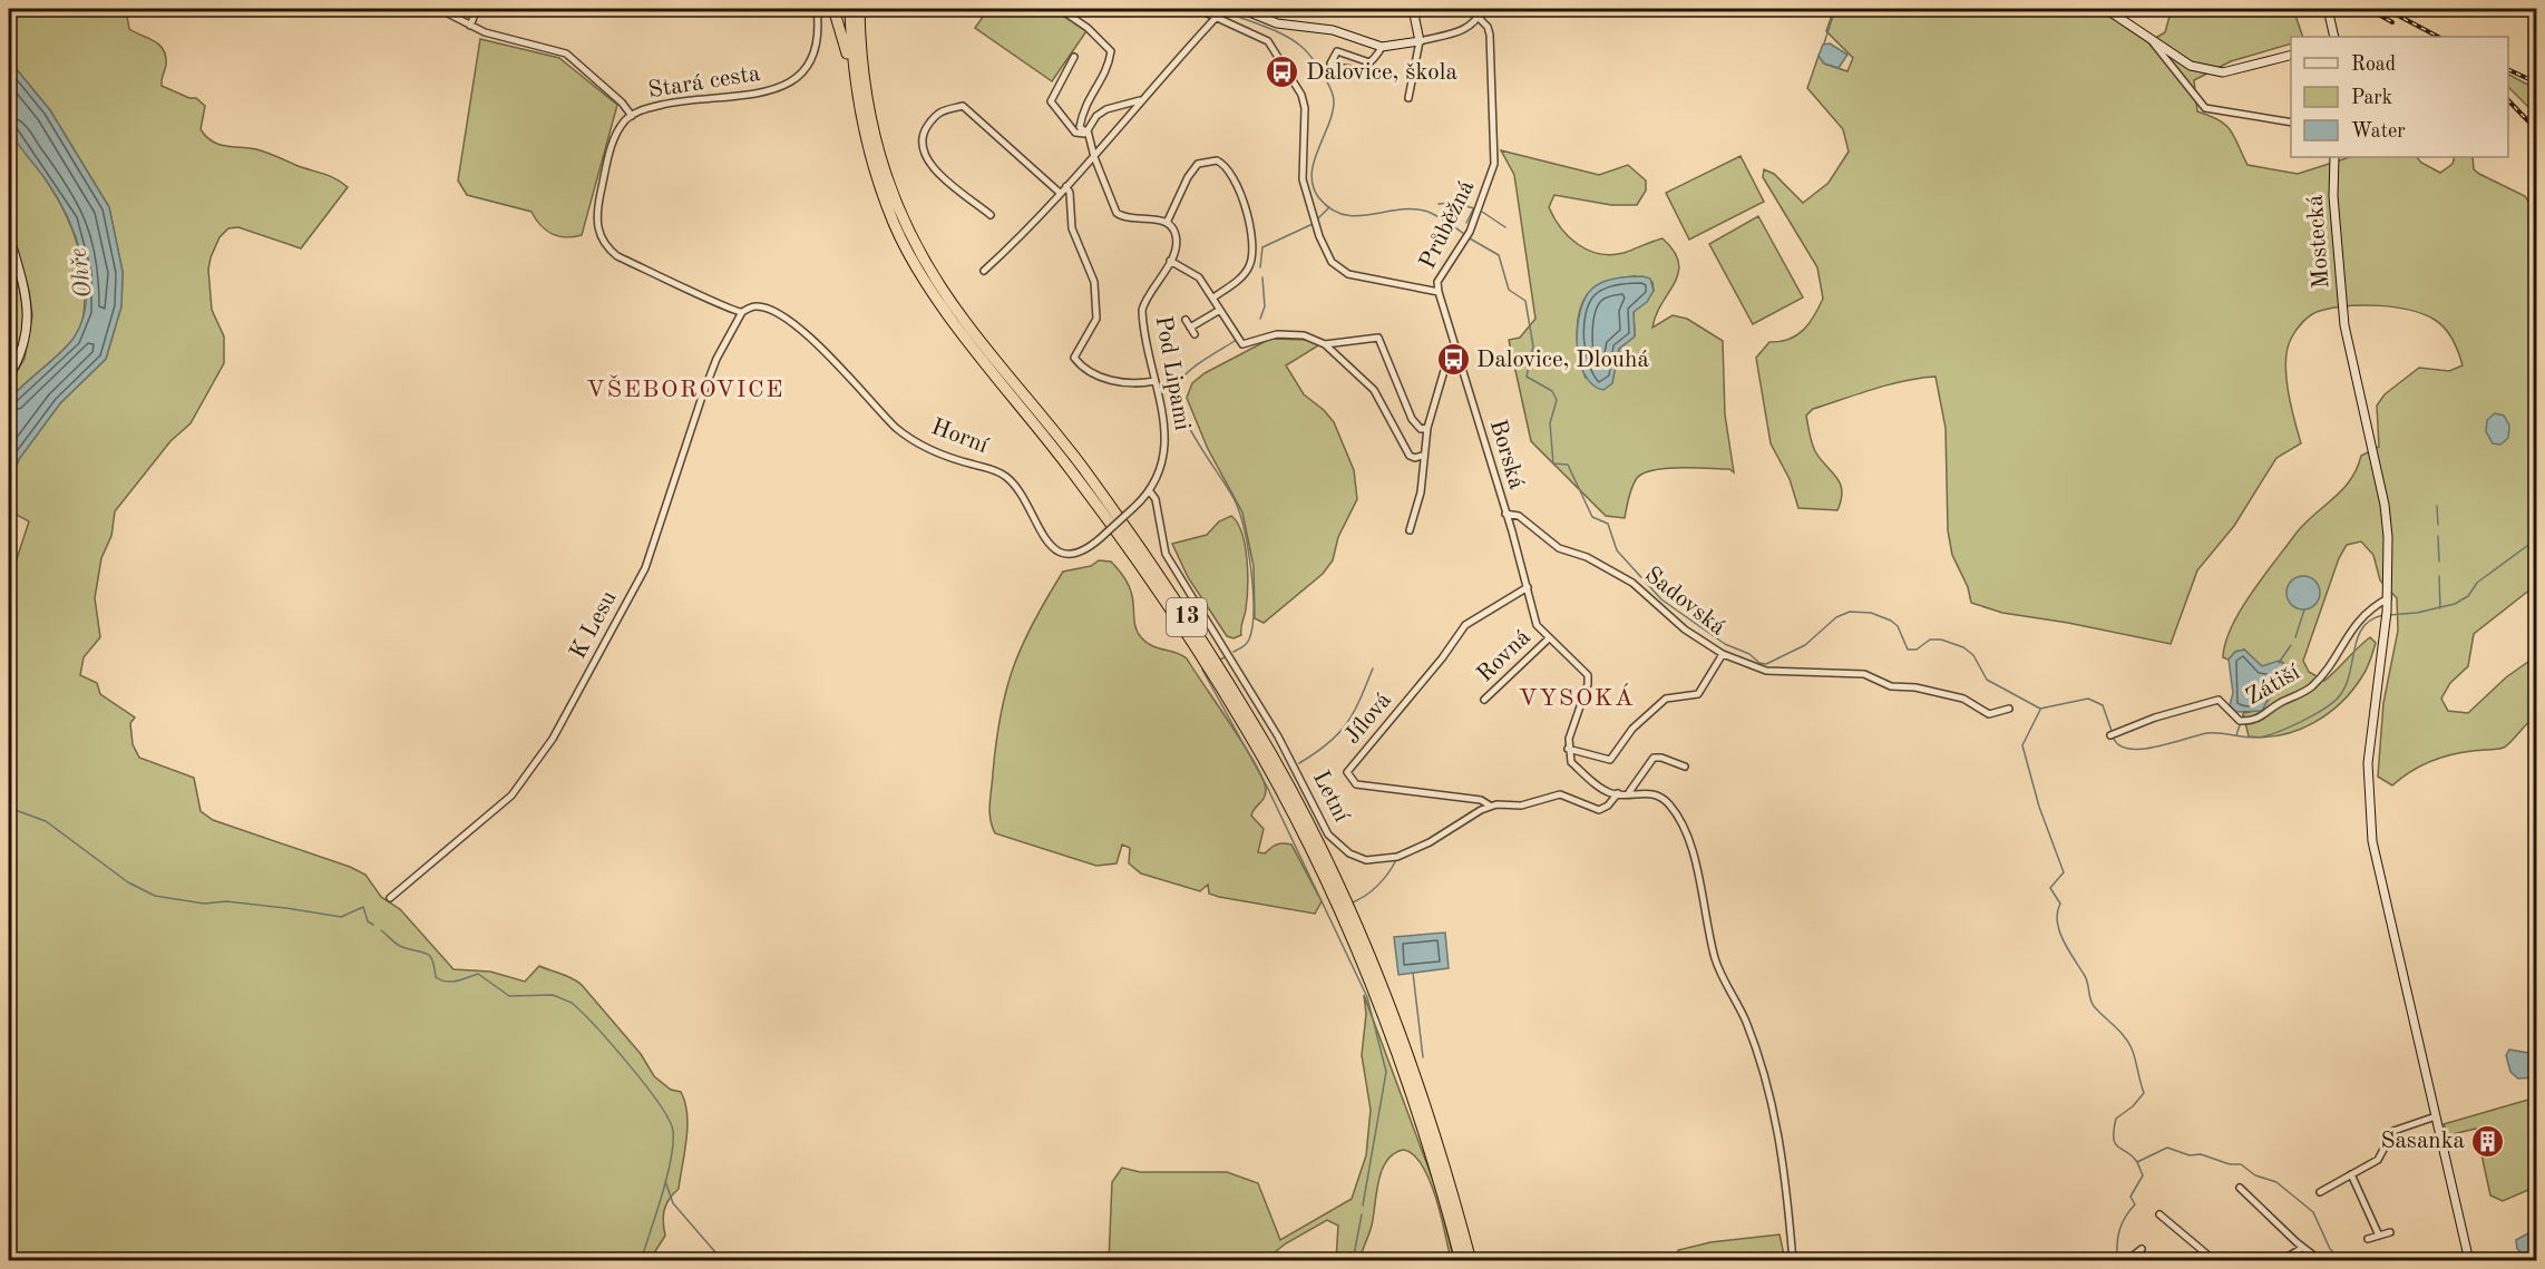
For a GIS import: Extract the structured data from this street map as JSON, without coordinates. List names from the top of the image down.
{
  "streets": {
    "highway": ["13"],
    "street": [
      "Stará cesta",
      "Průběžná",
      "Mostecká",
      "Pod Lipami",
      "Horní",
      "Borská",
      "Sadovská",
      "K Lesu",
      "Rovná",
      "Zátiší",
      "Jílová",
      "Letní"
    ]
  },
  "crossings": [
    ["Stará cesta", "Horní"],
    ["Stará cesta", "K Lesu"],
    ["Průběžná", "Borská"],
    ["Mostecká", "Zátiší"],
    ["Pod Lipami", "Horní"],
    ["Pod Lipami", "Letní"],
    ["Horní", "K Lesu"],
    ["Horní", "Letní"],
    ["Borská", "Sadovská"],
    ["Borská", "Rovná"],
    ["Borská", "Jílová"],
    ["Jílová", "Letní"]
  ],
  "districts": ["VŠEBOROVICE", "VYSOKÁ"],
  "water": ["Ohře"],
  "places": {
    "bus stop": ["Dalovice, škola", "Dalovice, Dlouhá"],
    "building": ["Sasanka"]
  },
  "legend": ["Road", "Park", "Water"]
}
